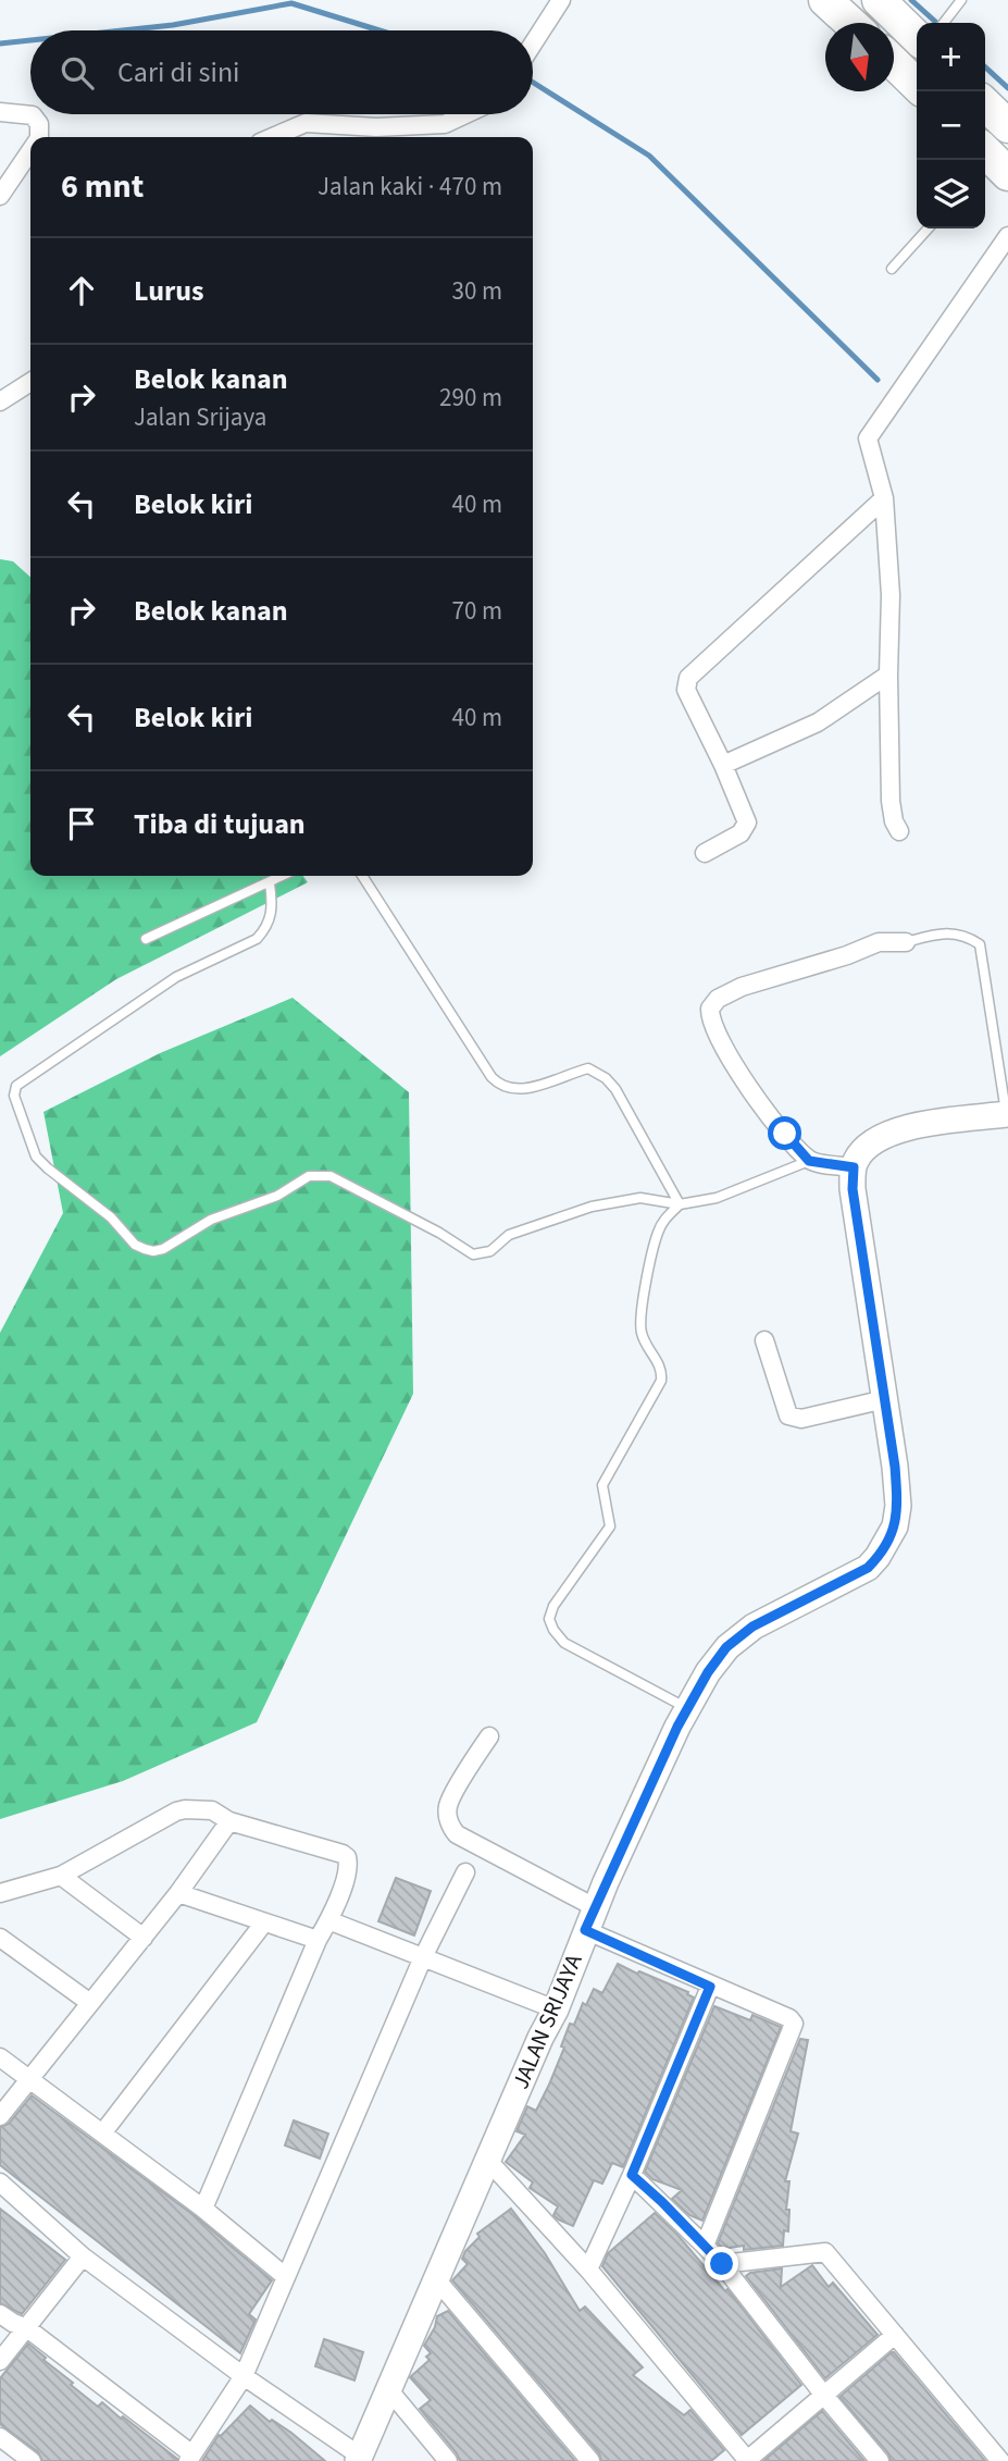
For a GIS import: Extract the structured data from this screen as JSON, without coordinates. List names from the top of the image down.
{
  "streets": {
    "street": ["JALAN SRIJAYA"]
  },
  "north": "bottom",
  "page": {
    "map_buttons": ["+", "−"],
    "search": "Cari di sini",
    "heading": ["6 mnt", "Jalan kaki · 470 m"],
    "list": [
      ["Lurus", "30 m"],
      ["Belok kanan", "Jalan Srijaya", "290 m"],
      ["Belok kiri", "40 m"],
      ["Belok kanan", "70 m"],
      ["Belok kiri", "40 m"],
      "Tiba di tujuan"
    ]
  }
}
